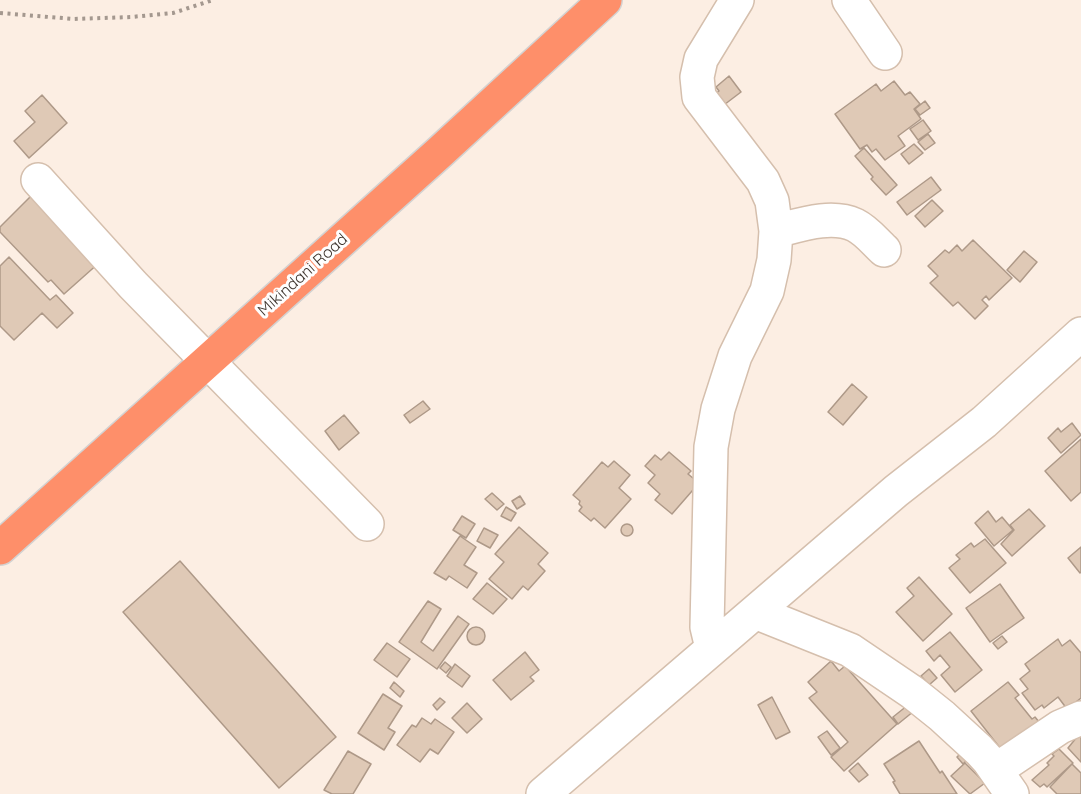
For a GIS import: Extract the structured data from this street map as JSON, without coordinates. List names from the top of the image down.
{
  "streets": {
    "highway": ["Mikindani Road"]
  }
}
